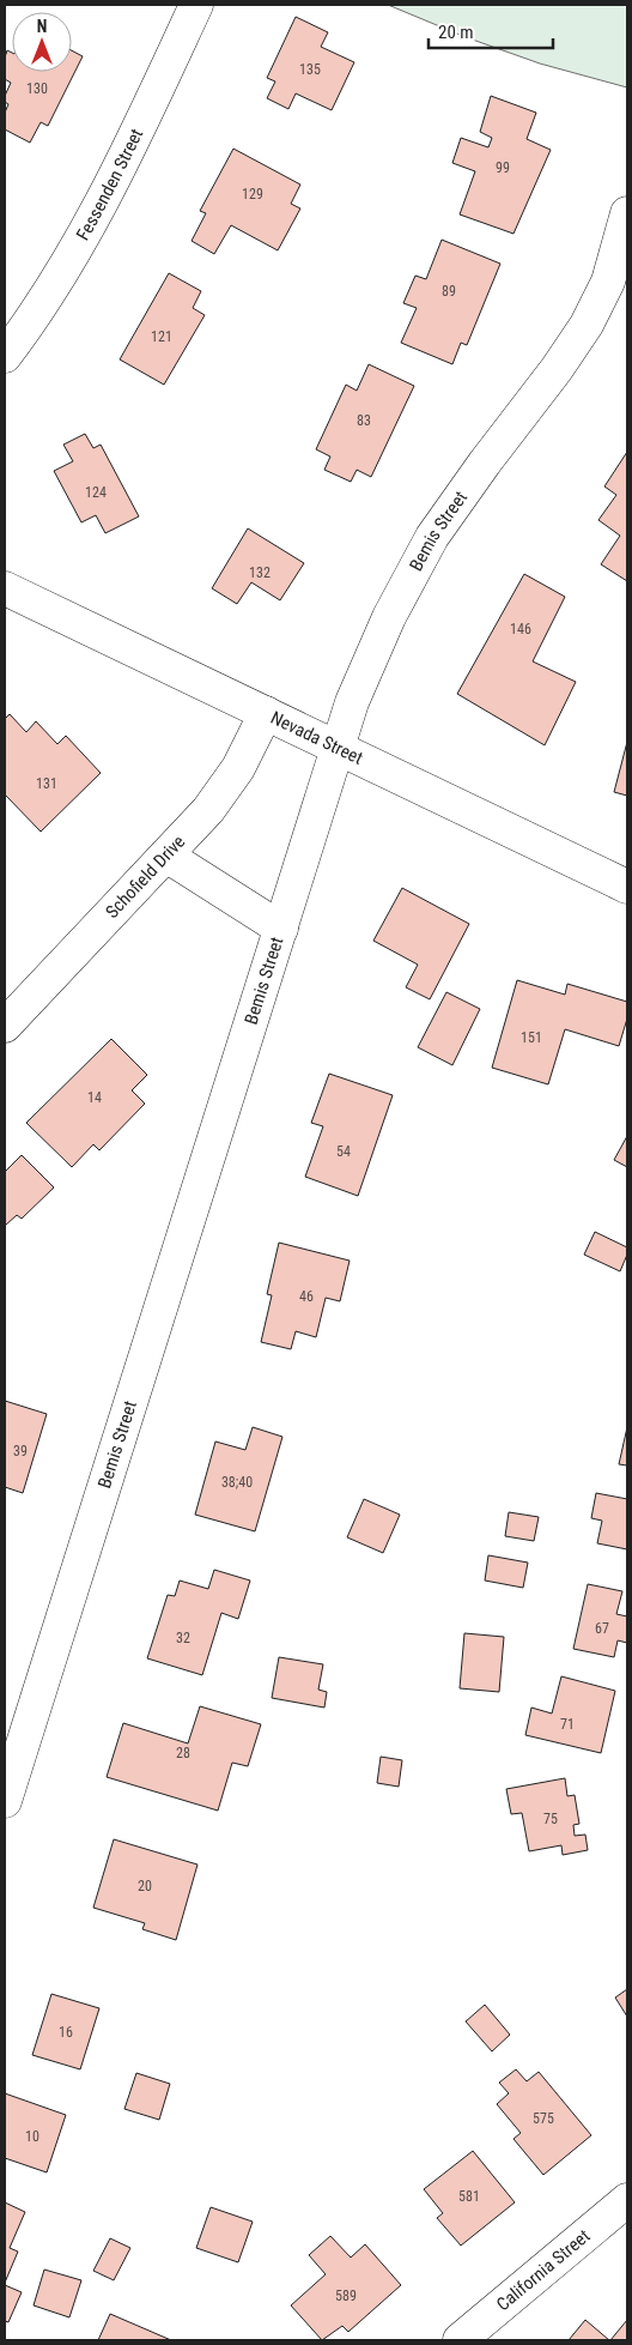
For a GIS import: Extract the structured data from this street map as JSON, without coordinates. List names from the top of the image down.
{
  "streets": {
    "street": [
      "Fessenden Street",
      "Bemis Street",
      "Nevada Street",
      "Schofield Drive",
      "California Street"
    ]
  },
  "crossings": [
    ["Bemis Street", "Nevada Street"],
    ["Nevada Street", "Schofield Drive"]
  ],
  "house_numbers": [
    "135",
    "130",
    "99",
    "129",
    "89",
    "121",
    "83",
    "124",
    "132",
    "146",
    "131",
    "151",
    "14",
    "54",
    "46",
    "39",
    "38;40",
    "67",
    "32",
    "71",
    "28",
    "75",
    "20",
    "16",
    "575",
    "10",
    "581",
    "589"
  ],
  "scale_bar": "20 m",
  "north": "top"
}
